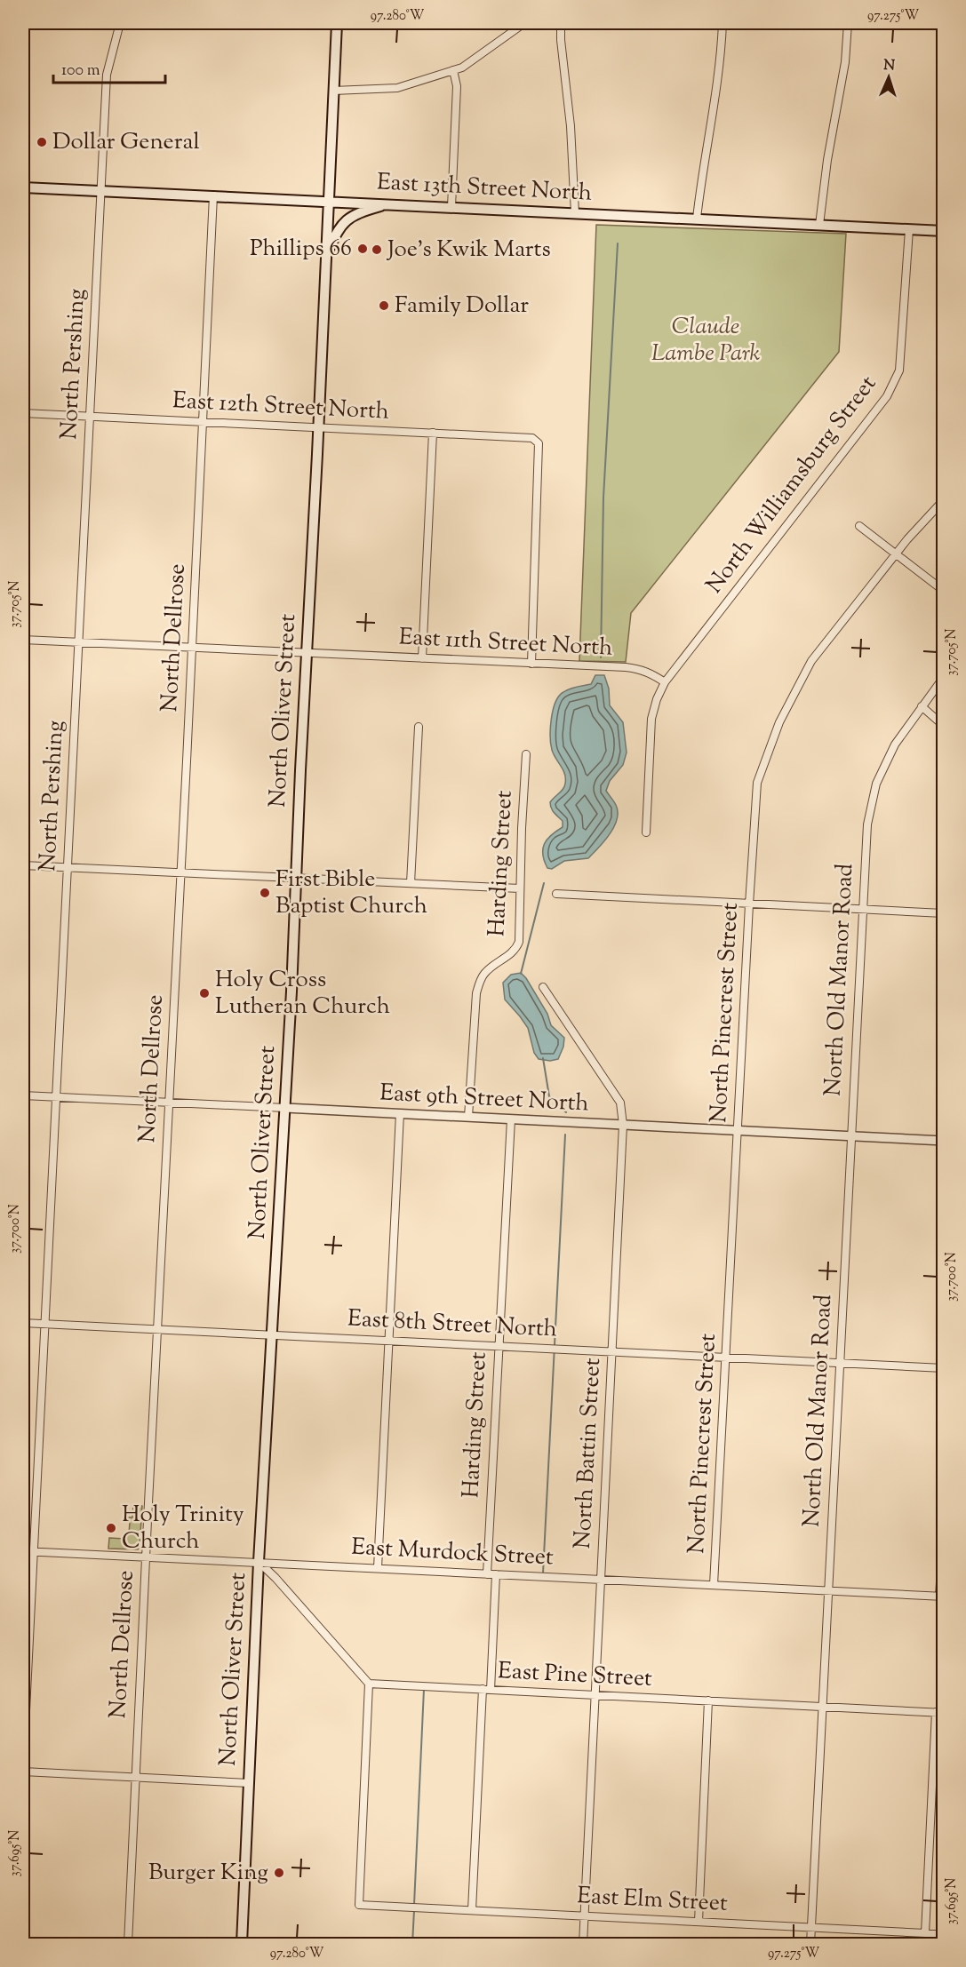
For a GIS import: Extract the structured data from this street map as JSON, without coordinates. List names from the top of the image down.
{
  "streets": {
    "main road": ["East 13th Street North", "North Oliver Street"],
    "street": [
      "North Pershing",
      "East 12th Street North",
      "North Williamsburg Street",
      "North Dellrose",
      "East 11th Street North",
      "Harding Street",
      "North Old Manor Road",
      "North Pinecrest Street",
      "East 9th Street North",
      "East 8th Street North",
      "North Battin Street",
      "East Murdock Street",
      "East Pine Street",
      "East Elm Street"
    ]
  },
  "crossings": [
    ["East 13th Street North", "North Pershing"],
    ["East 13th Street North", "North Williamsburg Street"],
    ["East 13th Street North", "North Dellrose"],
    ["East 13th Street North", "North Oliver Street"],
    ["North Pershing", "East 12th Street North"],
    ["North Pershing", "East 11th Street North"],
    ["North Pershing", "East 9th Street North"],
    ["North Pershing", "East 8th Street North"],
    ["North Pershing", "East Murdock Street"],
    ["East 12th Street North", "North Dellrose"],
    ["East 12th Street North", "East 11th Street North"],
    ["East 12th Street North", "North Oliver Street"],
    ["North Williamsburg Street", "East 11th Street North"],
    ["North Dellrose", "East 11th Street North"],
    ["North Dellrose", "East 9th Street North"],
    ["North Dellrose", "East 8th Street North"],
    ["North Dellrose", "East Murdock Street"],
    ["East 11th Street North", "North Oliver Street"],
    ["North Oliver Street", "East 9th Street North"],
    ["North Oliver Street", "East 8th Street North"],
    ["North Oliver Street", "East Murdock Street"],
    ["Harding Street", "East 9th Street North"],
    ["Harding Street", "East 8th Street North"],
    ["Harding Street", "East Murdock Street"],
    ["North Old Manor Road", "East 9th Street North"],
    ["North Old Manor Road", "East 8th Street North"],
    ["North Old Manor Road", "East Murdock Street"],
    ["North Old Manor Road", "East Pine Street"],
    ["North Old Manor Road", "East Elm Street"],
    ["North Pinecrest Street", "East 9th Street North"],
    ["North Pinecrest Street", "East 8th Street North"],
    ["North Pinecrest Street", "East Murdock Street"],
    ["East 9th Street North", "North Battin Street"],
    ["East 8th Street North", "North Battin Street"],
    ["North Battin Street", "East Murdock Street"],
    ["North Battin Street", "East Pine Street"],
    ["North Battin Street", "East Elm Street"],
    ["East Pine Street", "East Elm Street"]
  ],
  "parks": ["Claude Lambe Park"],
  "places": [
    "Dollar General",
    "Phillips 66",
    "Joe's Kwik Marts",
    "Family Dollar",
    "First Bible Baptist Church",
    "Holy Cross Lutheran Church",
    "Holy Trinity Church",
    "Burger King"
  ],
  "scale_bar": "100 m",
  "north": "top",
  "coordinates": [
    "97.280°W",
    "97.275°W",
    "37.705°N",
    "37.700°N",
    "37.695°N"
  ]
}
